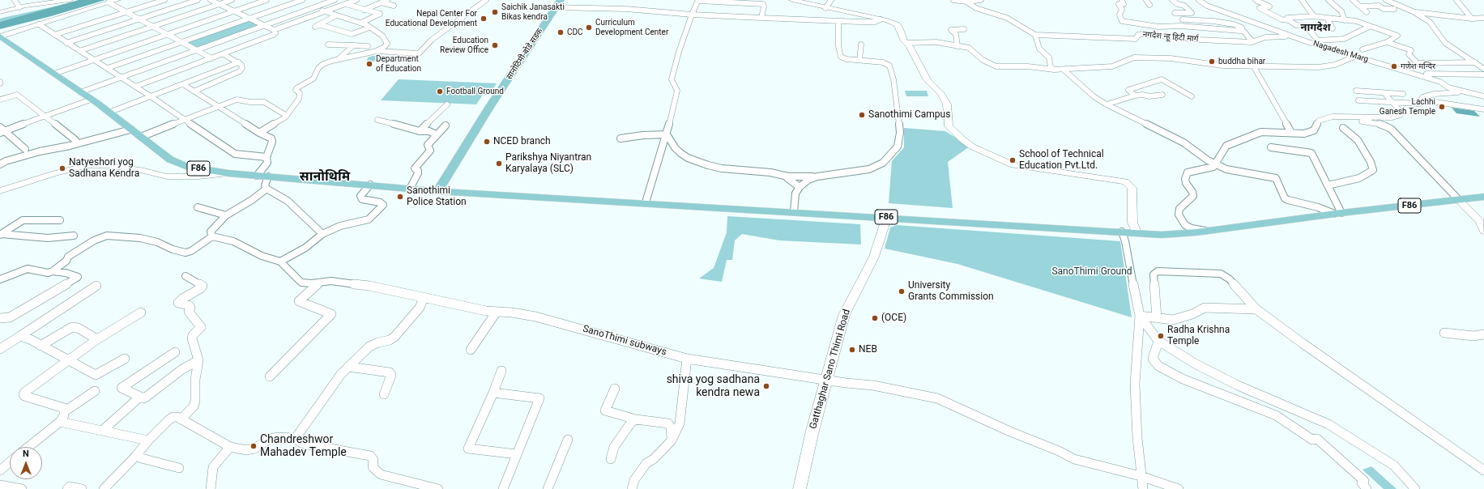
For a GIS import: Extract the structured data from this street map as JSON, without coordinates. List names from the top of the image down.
{
  "streets": {
    "main road": ["सानोठिमी-बोडे सडक", "F86"],
    "street": [
      "नगदेश न्हू हिटी मार्ग",
      "Nagadesh Marg",
      "SanoThimi subways",
      "Gatthaghar Sano Thimi Road"
    ]
  },
  "crossings": [
    ["नगदेश न्हू हिटी मार्ग", "Nagadesh Marg"],
    ["सानोठिमी-बोडे सडक", "F86"],
    ["F86", "Gatthaghar Sano Thimi Road"],
    ["SanoThimi subways", "Gatthaghar Sano Thimi Road"]
  ],
  "districts": ["नागदेश", "सानोथिमि"],
  "parks": ["SanoThimi Ground"],
  "places": [
    "Saichik Janasakti Bikas kendra",
    "Nepal Center For Educational Development",
    "Curriculum Development Center",
    "CDC",
    "Education Review Office",
    "buddha bihar",
    "Department of Education",
    "गणेश मन्दिर",
    "Football Ground",
    "Lachhi Ganesh Temple",
    "Sanothimi Campus",
    "NCED branch",
    "School of Technical Education Pvt.Ltd.",
    "Parikshya Niyantran Karyalaya (SLC)",
    "Natyeshori yog Sadhana Kendra",
    "Sanothimi Police Station",
    "University Grants Commission",
    "(OCE)",
    "Radha Krishna Temple",
    "NEB",
    "shiva yog sadhana kendra newa",
    "Chandreshwor Mahadev Temple"
  ],
  "north": "top"
}
